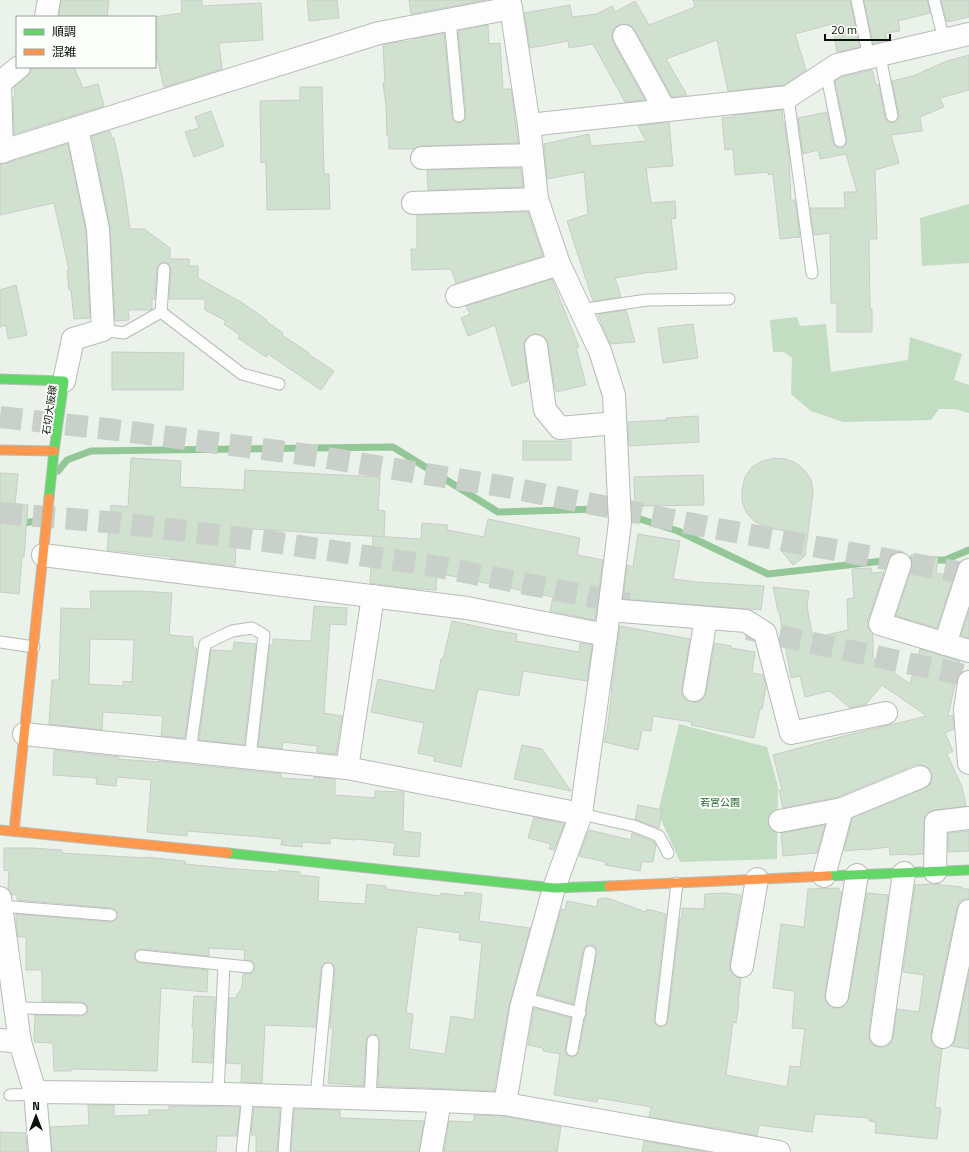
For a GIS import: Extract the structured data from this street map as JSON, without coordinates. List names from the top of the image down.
{
  "streets": {
    "street": ["石切大阪線"]
  },
  "parks": ["若宮公園"],
  "legend": ["順調", "混雑"],
  "scale_bar": "20 m",
  "north": "top"
}
